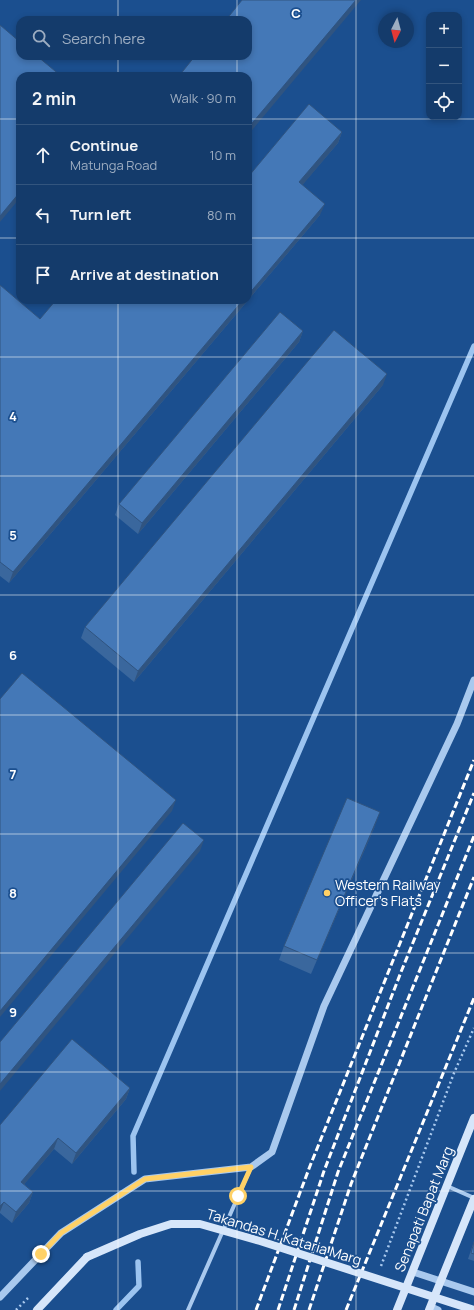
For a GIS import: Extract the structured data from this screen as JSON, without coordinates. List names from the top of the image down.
{
  "streets": {
    "main road": ["Senapati Bapat Marg", "Takandas H. Kataria Marg"]
  },
  "places": ["Western Railway Officer's Flats"],
  "north": "bottom",
  "page": {
    "map_buttons": ["+", "−"],
    "search": "Search here",
    "heading": ["2 min", "Walk · 90 m"],
    "list": [
      ["Continue", "Matunga Road", "10 m"],
      ["Turn left", "80 m"],
      "Arrive at destination"
    ]
  },
  "grid": {
    "columns": ["C"],
    "rows": [
      "4",
      "5",
      "6",
      "7",
      "8",
      "9"
    ]
  }
}
